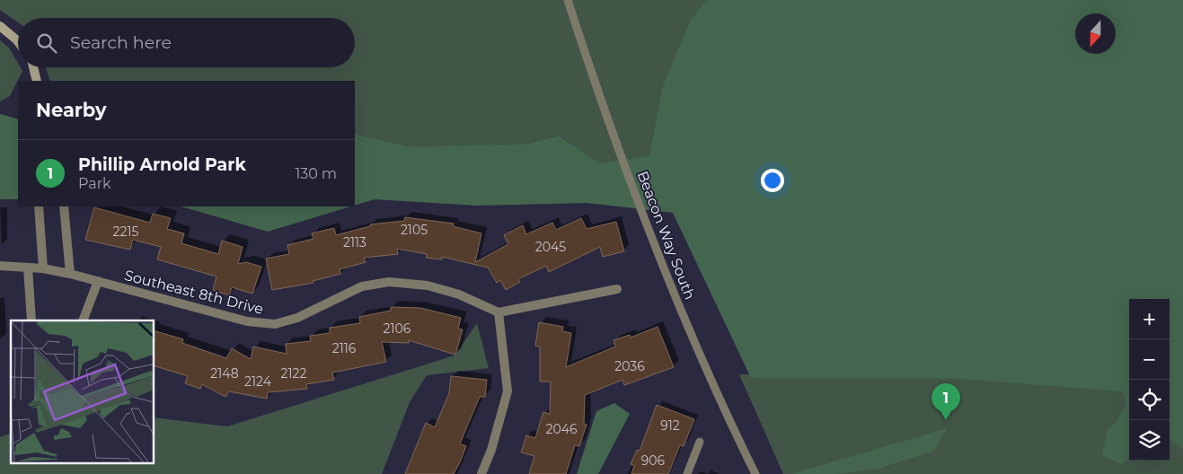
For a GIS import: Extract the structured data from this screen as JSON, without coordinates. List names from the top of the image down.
{
  "streets": {
    "street": ["Southeast 8th Drive"],
    "lane": ["Beacon Way South"]
  },
  "house_numbers": [
    "2105",
    "2215",
    "2113",
    "2045",
    "2106",
    "2116",
    "2036",
    "2148",
    "2122",
    "2124",
    "912",
    "2046",
    "906"
  ],
  "north": "bottom",
  "page": {
    "search": "Search here",
    "heading": "Nearby",
    "list": [
      {
        "mark": "1",
        "name": "Phillip Arnold Park",
        "note": "Park",
        "value": "130 m"
      }
    ],
    "map_buttons": ["+", "−"],
    "pins": "1"
  }
}
